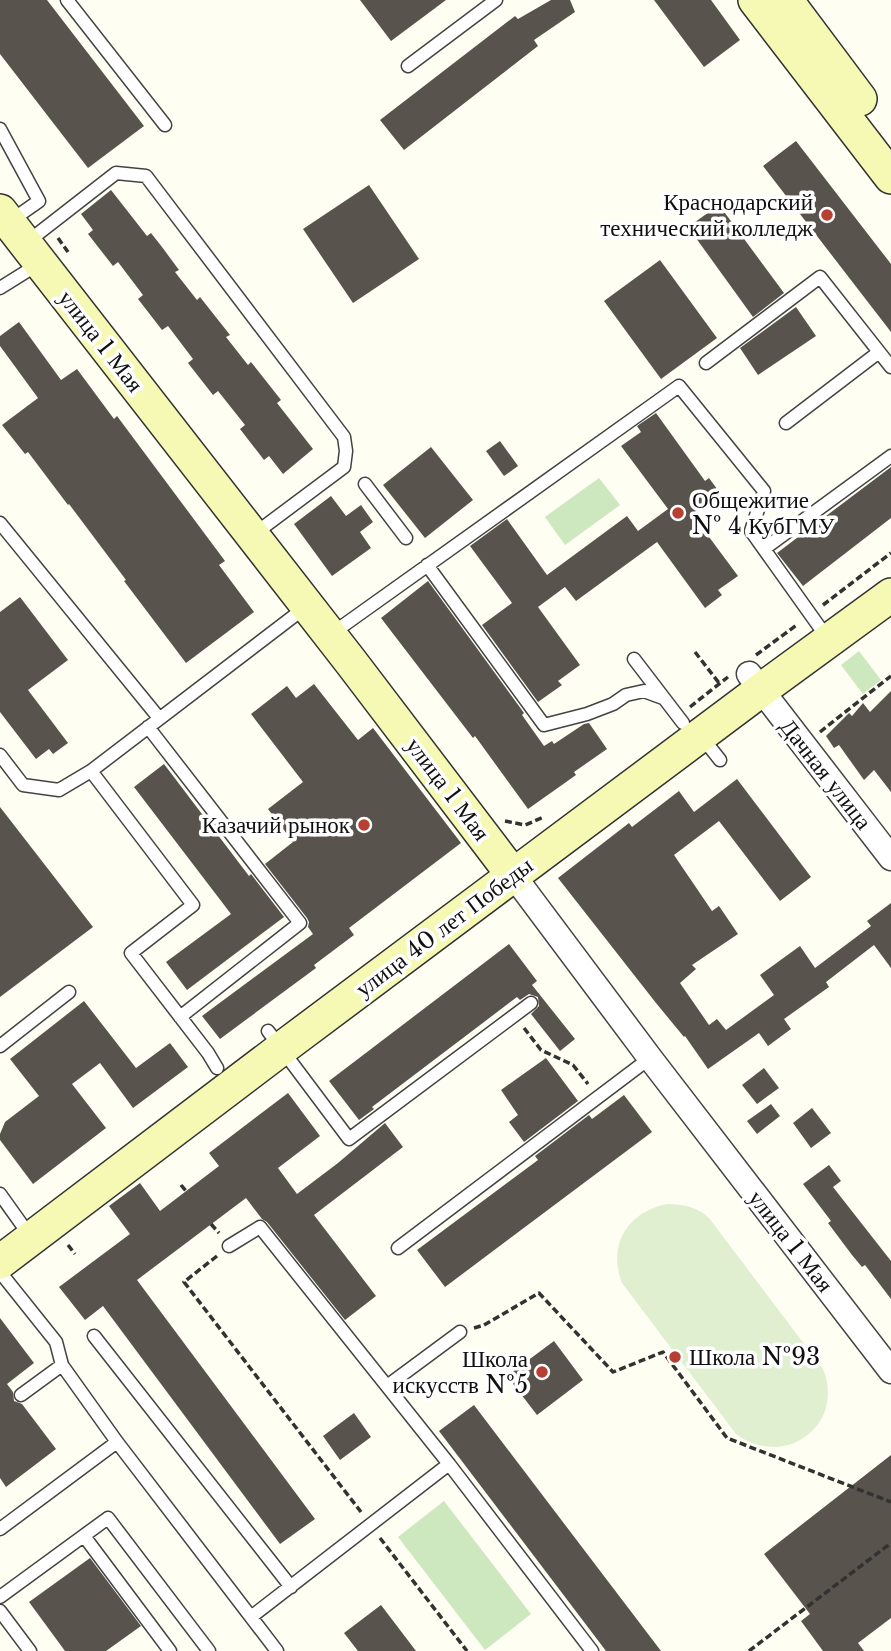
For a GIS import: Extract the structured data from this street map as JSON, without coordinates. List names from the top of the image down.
{
  "streets": {
    "main road": ["улица 1 Мая", "улица 40 лет Победы"],
    "street": ["Дачная улица"]
  },
  "crossings": [
    ["улица 1 Мая", "улица 40 лет Победы"],
    ["Дачная улица", "улица 40 лет Победы"]
  ],
  "places": [
    "Краснодарский технический колледж",
    "Общежитие № 4 КубГМУ",
    "Казачий рынок",
    "Школа №93",
    "Школа искусств №5"
  ]
}
